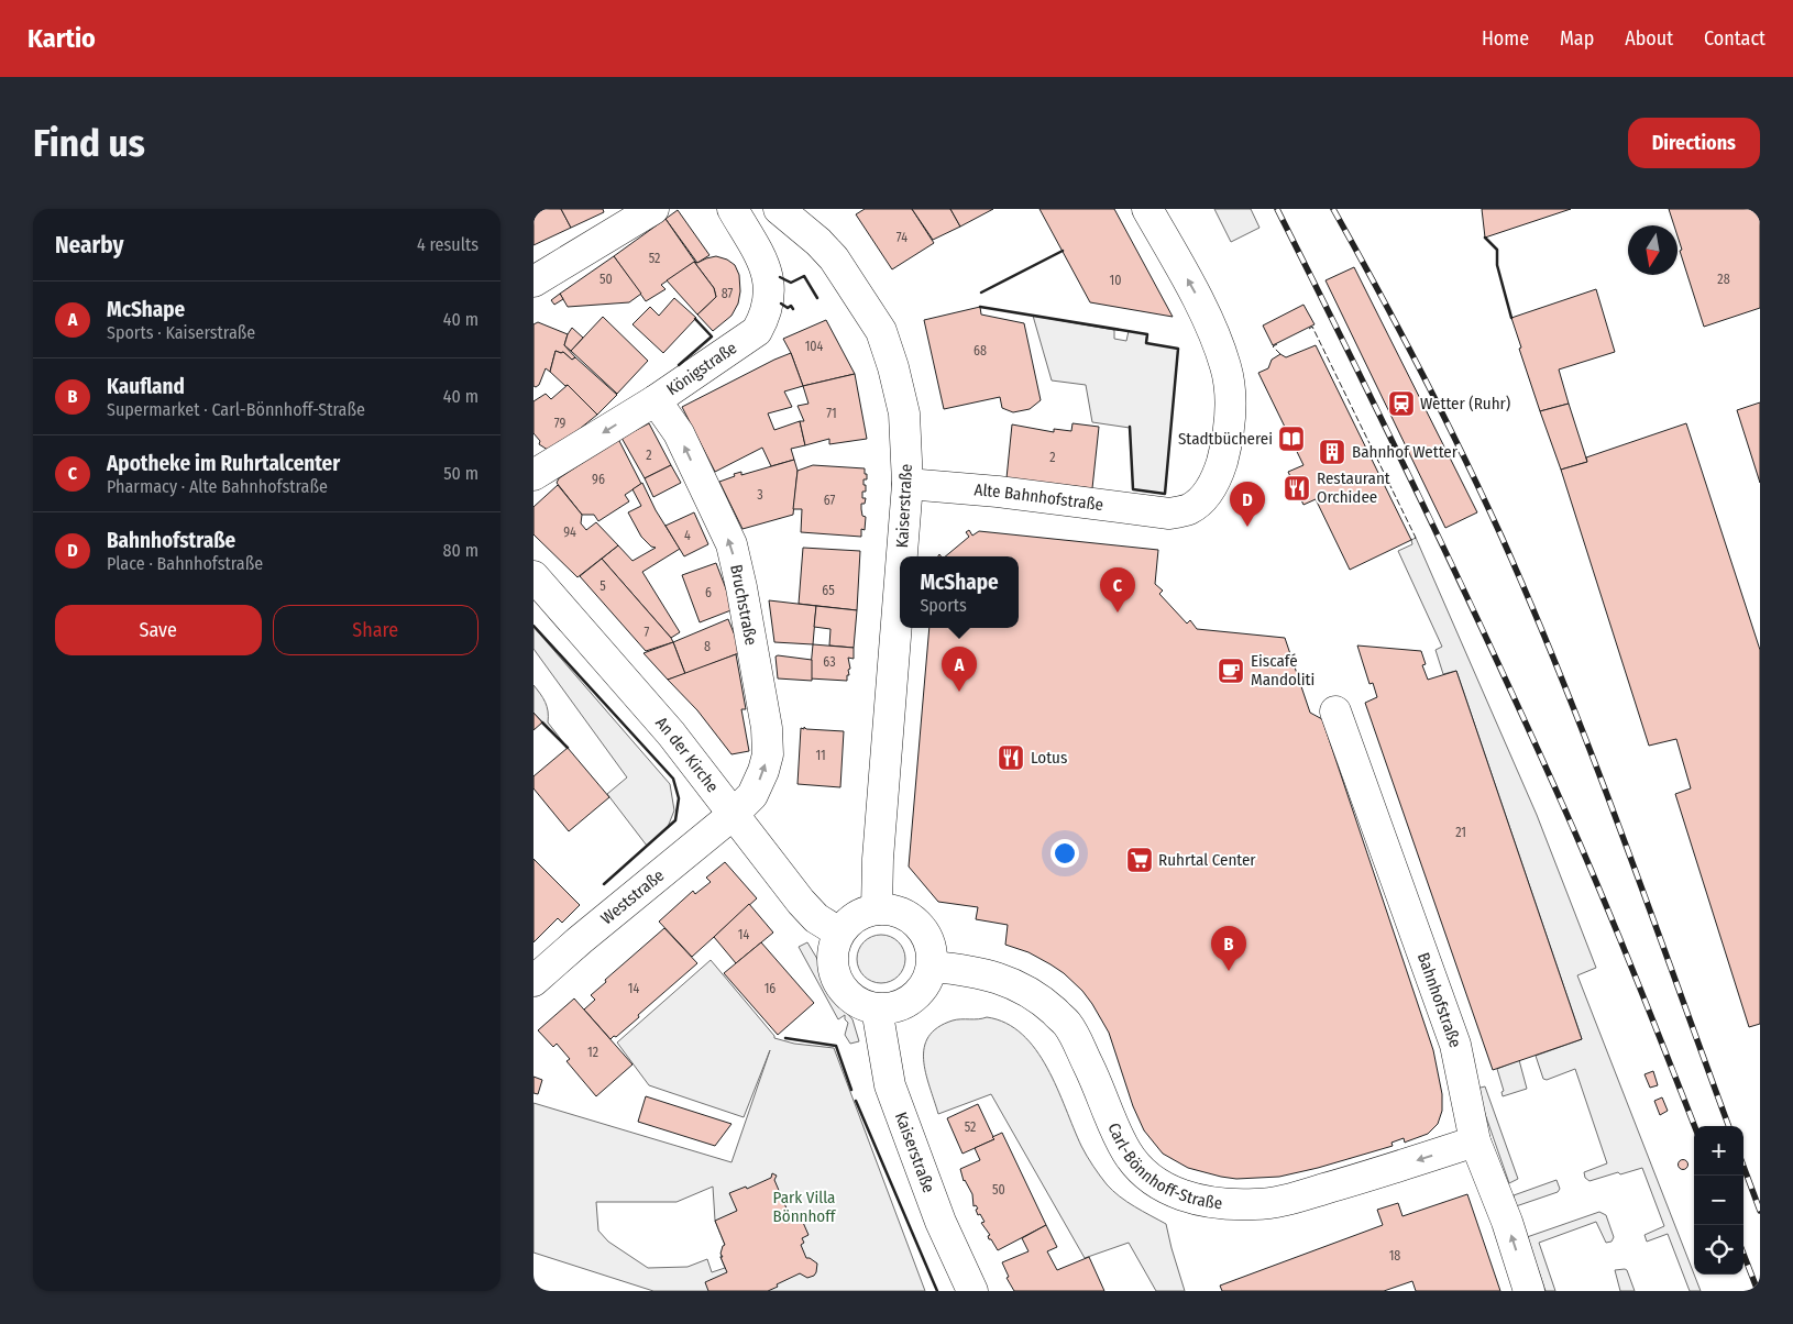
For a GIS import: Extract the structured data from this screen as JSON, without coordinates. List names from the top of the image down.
{
  "streets": {
    "street": [
      "Königstraße",
      "Alte Bahnhofstraße",
      "Kaiserstraße",
      "Bruchstraße",
      "An der Kirche",
      "Weststraße",
      "Bahnhofstraße",
      "Carl-Bönnhoff-Straße"
    ]
  },
  "crossings": [
    ["Königstraße", "Bruchstraße"],
    ["Alte Bahnhofstraße", "Kaiserstraße"],
    ["Kaiserstraße", "An der Kirche"],
    ["Kaiserstraße", "Carl-Bönnhoff-Straße"],
    ["Bruchstraße", "An der Kirche"],
    ["Bruchstraße", "Weststraße"],
    ["An der Kirche", "Weststraße"],
    ["An der Kirche", "Carl-Bönnhoff-Straße"],
    ["Bahnhofstraße", "Carl-Bönnhoff-Straße"]
  ],
  "one_way": ["Königstraße", "Bruchstraße", "Carl-Bönnhoff-Straße"],
  "parks": ["Park Villa Bönnhoff"],
  "places": {
    "station": ["Wetter (Ruhr)"],
    "library": ["Stadtbücherei"],
    "building": ["Bahnhof Wetter"],
    "restaurant": ["Restaurant Orchidee", "Lotus"],
    "cafe": ["Eiscafé Mandoliti"],
    "supermarket": ["Ruhrtal Center"]
  },
  "house_numbers": [
    "74",
    "52",
    "50",
    "28",
    "10",
    "87",
    "104",
    "68",
    "71",
    "79",
    "2",
    "2",
    "96",
    "3",
    "67",
    "94",
    "4",
    "5",
    "65",
    "6",
    "7",
    "8",
    "63",
    "11",
    "21",
    "14",
    "14",
    "16",
    "12",
    "52",
    "50",
    "18"
  ],
  "north": "bottom",
  "page": {
    "header": "Kartio",
    "nav": [
      "Home",
      "Map",
      "About",
      "Contact"
    ],
    "buttons": [
      "Directions",
      ["Save", "Share"]
    ],
    "title": "Find us",
    "heading": ["Nearby", "4 results"],
    "list": [
      {
        "mark": "A",
        "name": "McShape",
        "note": "Sports · Kaiserstraße",
        "value": "40 m"
      },
      {
        "mark": "B",
        "name": "Kaufland",
        "note": "Supermarket · Carl-Bönnhoff-Straße",
        "value": "40 m"
      },
      {
        "mark": "C",
        "name": "Apotheke im Ruhrtalcenter",
        "note": "Pharmacy · Alte Bahnhofstraße",
        "value": "50 m"
      },
      {
        "mark": "D",
        "name": "Bahnhofstraße",
        "note": "Place · Bahnhofstraße",
        "value": "80 m"
      }
    ],
    "pins": [
      "D",
      "C",
      "A",
      "B"
    ],
    "popup": ["McShape", "Sports"],
    "map_buttons": ["+", "−"]
  }
}
